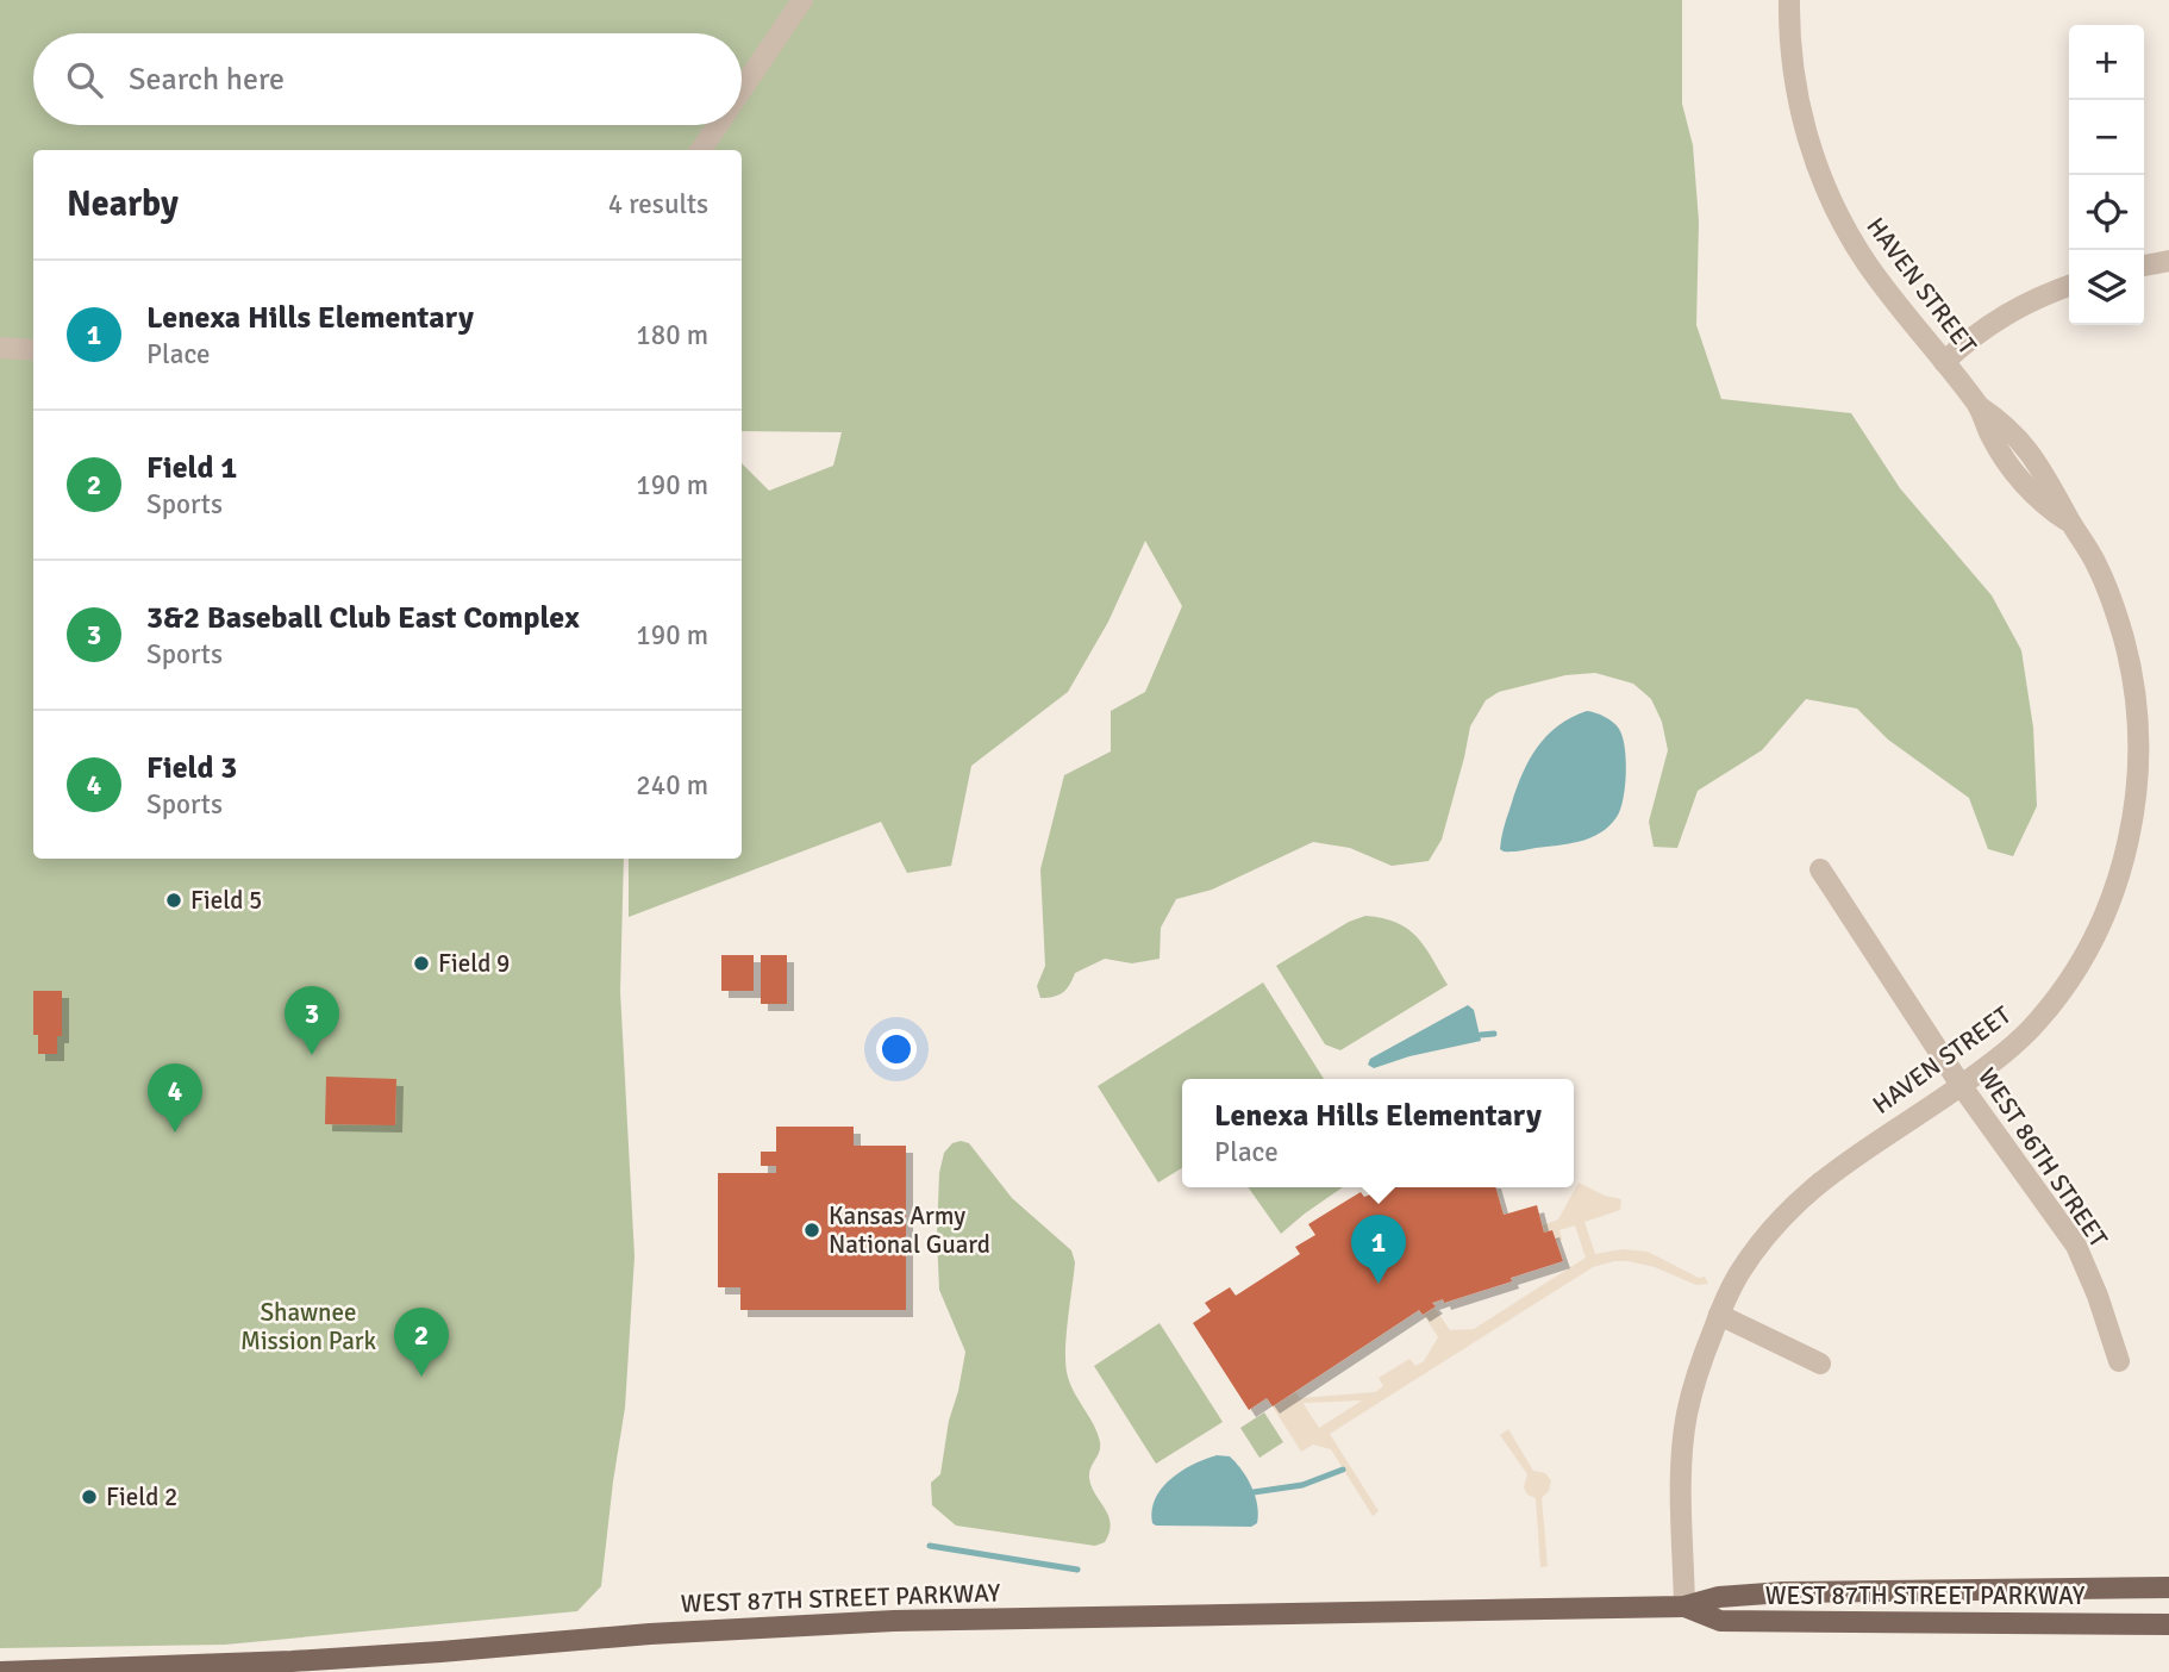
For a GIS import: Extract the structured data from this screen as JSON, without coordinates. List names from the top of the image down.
{
  "streets": {
    "main road": ["WEST 87TH STREET PARKWAY"],
    "street": ["HAVEN STREET", "WEST 86TH STREET"]
  },
  "crossings": [
    ["HAVEN STREET", "WEST 86TH STREET"],
    ["HAVEN STREET", "WEST 87TH STREET PARKWAY"]
  ],
  "parks": ["Shawnee Mission Park"],
  "places": [
    "Field 5",
    "Field 9",
    "Kansas Army National Guard",
    "Field 2"
  ],
  "page": {
    "map_buttons": ["+", "−"],
    "search": "Search here",
    "heading": ["Nearby", "4 results"],
    "list": [
      {
        "mark": "1",
        "name": "Lenexa Hills Elementary",
        "note": "Place",
        "value": "180 m"
      },
      {
        "mark": "2",
        "name": "Field 1",
        "note": "Sports",
        "value": "190 m"
      },
      {
        "mark": "3",
        "name": "3&2 Baseball Club East Complex",
        "note": "Sports",
        "value": "190 m"
      },
      {
        "mark": "4",
        "name": "Field 3",
        "note": "Sports",
        "value": "240 m"
      }
    ],
    "pins": [
      "3",
      "4",
      "1",
      "2"
    ],
    "popup": ["Lenexa Hills Elementary", "Place"]
  }
}
